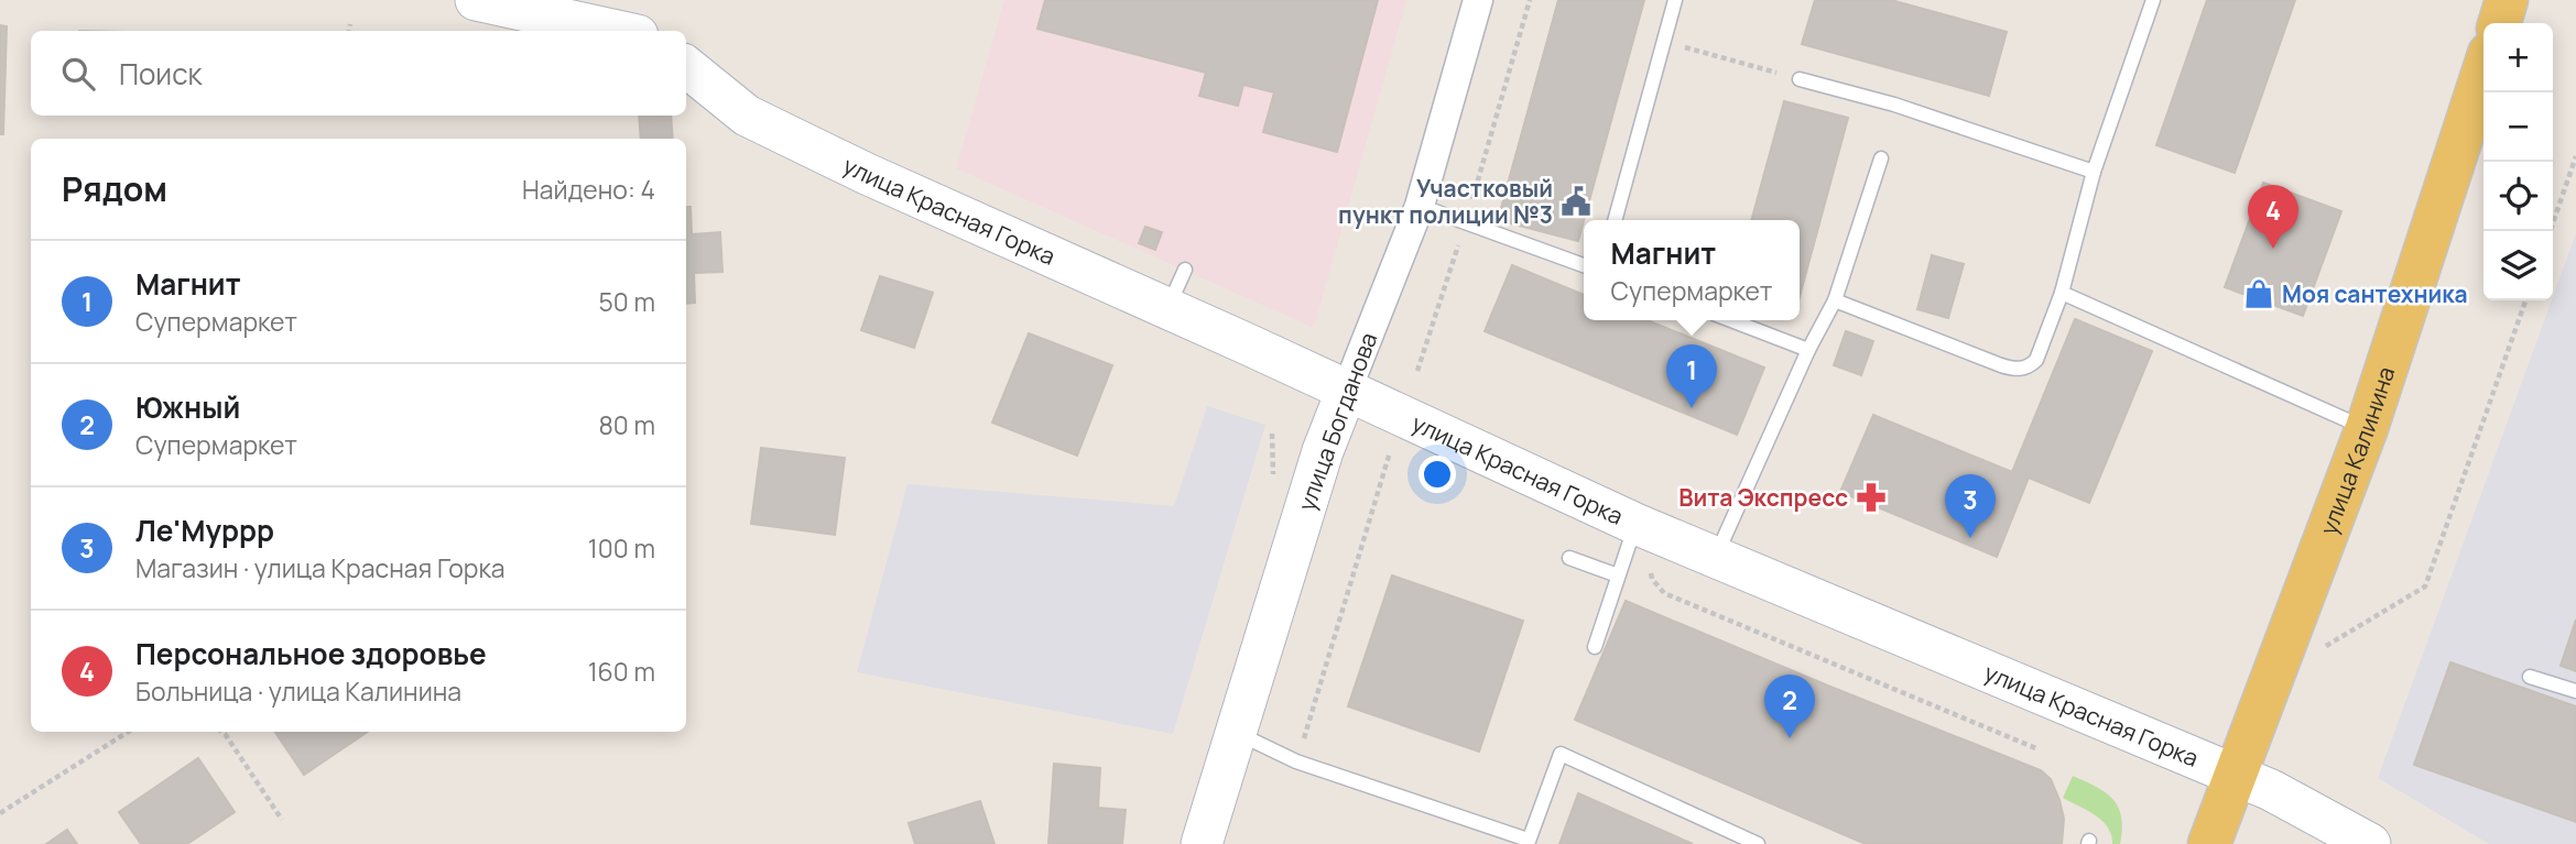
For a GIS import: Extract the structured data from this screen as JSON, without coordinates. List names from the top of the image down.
{
  "streets": {
    "main road": ["улица Красная Горка", "улица Богданова", "улица Калинина"]
  },
  "crossings": [
    ["улица Красная Горка", "улица Богданова"],
    ["улица Красная Горка", "улица Калинина"]
  ],
  "places": {
    "public building": ["Участковый пункт полиции №3"],
    "shop": ["Моя сантехника"],
    "pharmacy": ["Вита Экспресс"]
  },
  "page": {
    "map_buttons": ["+", "−"],
    "search": "Поиск",
    "heading": ["Рядом", "Найдено: 4"],
    "pins": [
      "4",
      "1",
      "3",
      "2"
    ],
    "popup": ["Магнит", "Супермаркет"],
    "list": [
      {
        "mark": "1",
        "name": "Магнит",
        "note": "Супермаркет",
        "value": "50 m"
      },
      {
        "mark": "2",
        "name": "Южный",
        "note": "Супермаркет",
        "value": "80 m"
      },
      {
        "mark": "3",
        "name": "Ле'Муррр",
        "note": "Магазин · улица Красная Горка",
        "value": "100 m"
      },
      {
        "mark": "4",
        "name": "Персональное здоровье",
        "note": "Больница · улица Калинина",
        "value": "160 m"
      }
    ]
  }
}
